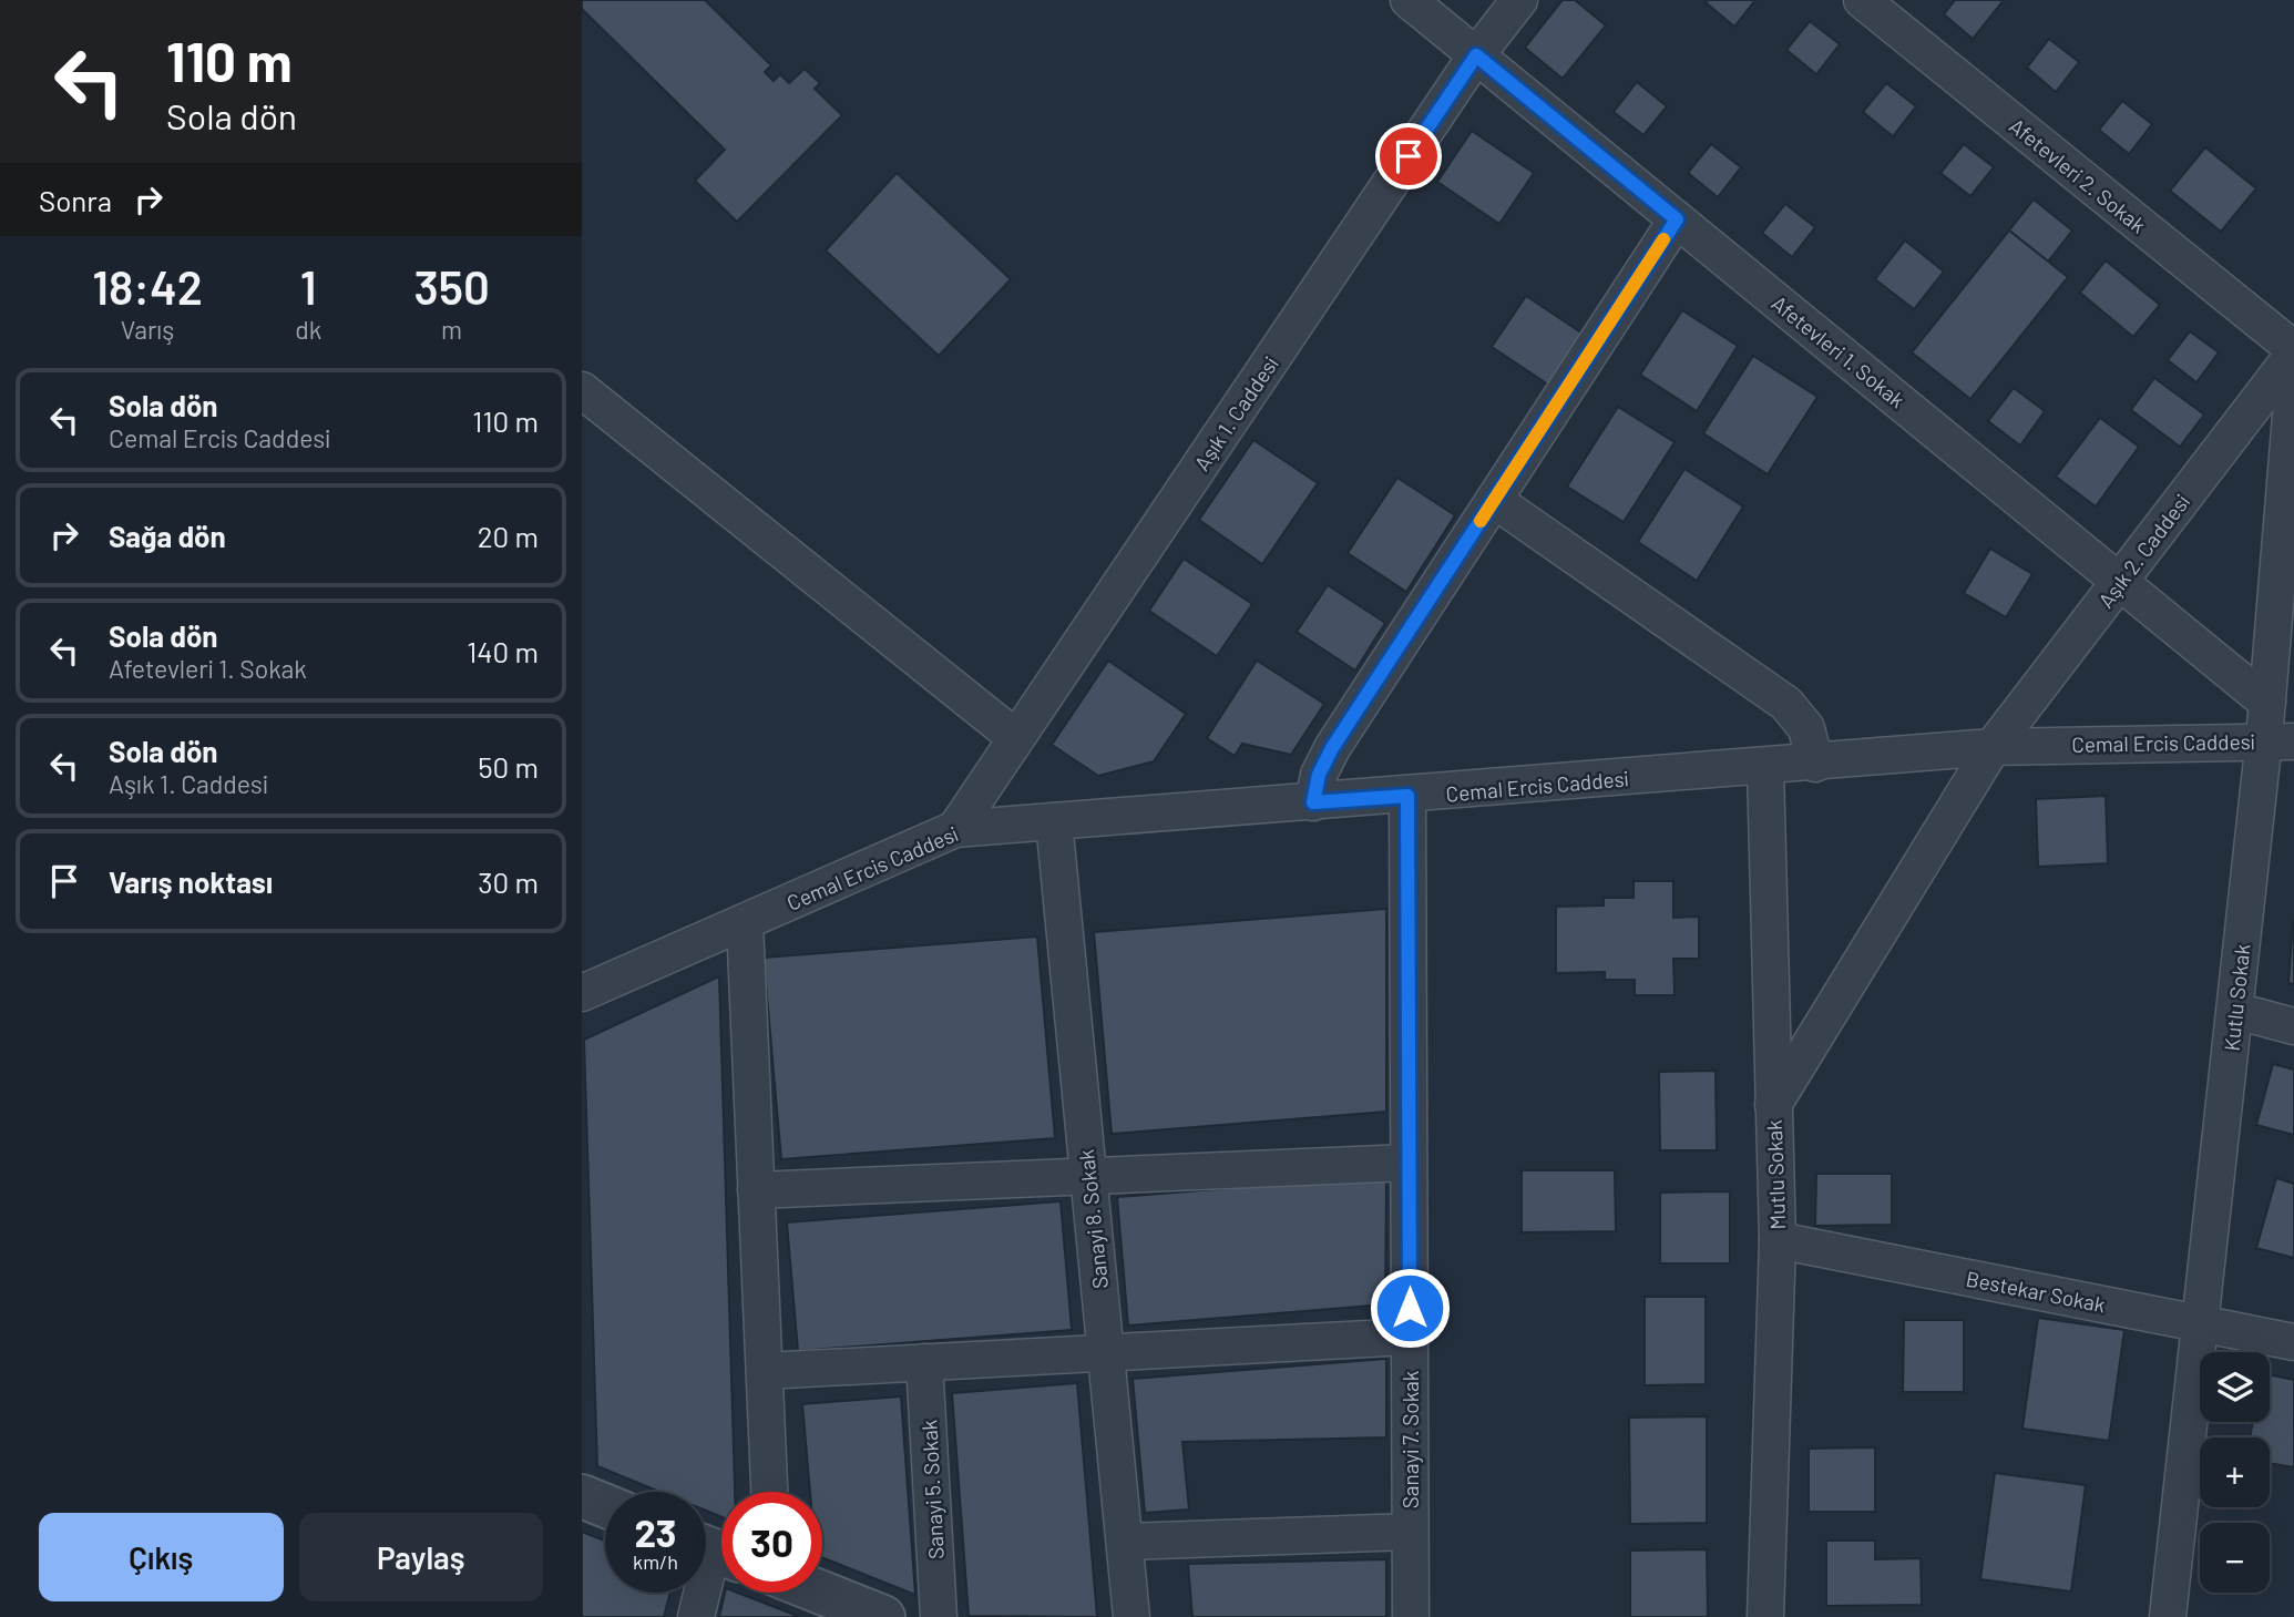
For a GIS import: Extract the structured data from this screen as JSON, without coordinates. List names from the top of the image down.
{
  "streets": {
    "street": [
      "Afetevleri 2. Sokak",
      "Afetevleri 1. Sokak",
      "Aşık 1. Caddesi",
      "Aşık 2. Caddesi",
      "Cemal Ercis Caddesi",
      "Kutlu Sokak",
      "Mutlu Sokak",
      "Sanayi 8. Sokak",
      "Bestekar Sokak",
      "Sanayi 7. Sokak",
      "Sanayi 5. Sokak"
    ]
  },
  "crossings": [
    ["Afetevleri 2. Sokak", "Aşık 2. Caddesi"],
    ["Afetevleri 1. Sokak", "Aşık 1. Caddesi"],
    ["Afetevleri 1. Sokak", "Aşık 2. Caddesi"],
    ["Afetevleri 1. Sokak", "Kutlu Sokak"],
    ["Aşık 1. Caddesi", "Cemal Ercis Caddesi"],
    ["Aşık 2. Caddesi", "Cemal Ercis Caddesi"],
    ["Aşık 2. Caddesi", "Mutlu Sokak"],
    ["Cemal Ercis Caddesi", "Kutlu Sokak"],
    ["Cemal Ercis Caddesi", "Mutlu Sokak"],
    ["Cemal Ercis Caddesi", "Sanayi 8. Sokak"],
    ["Cemal Ercis Caddesi", "Sanayi 7. Sokak"],
    ["Kutlu Sokak", "Bestekar Sokak"],
    ["Mutlu Sokak", "Bestekar Sokak"]
  ],
  "page": {
    "turn": ["110 m", "Sola dön"],
    "then": "Sonra",
    "eta": [
      "18:42",
      "Varış",
      "1",
      "dk",
      "350",
      "m"
    ],
    "list": [
      {
        "name": "Sola dön",
        "note": "Cemal Ercis Caddesi",
        "value": "110 m"
      },
      {
        "name": "Sağa dön",
        "value": "20 m"
      },
      {
        "name": "Sola dön",
        "note": "Afetevleri 1. Sokak",
        "value": "140 m"
      },
      {
        "name": "Sola dön",
        "note": "Aşık 1. Caddesi",
        "value": "50 m"
      },
      {
        "name": "Varış noktası",
        "value": "30 m"
      }
    ],
    "map_buttons": ["+", "−"],
    "speed": "23 km/h",
    "limit": "30",
    "buttons": ["Çıkış", "Paylaş"]
  }
}
